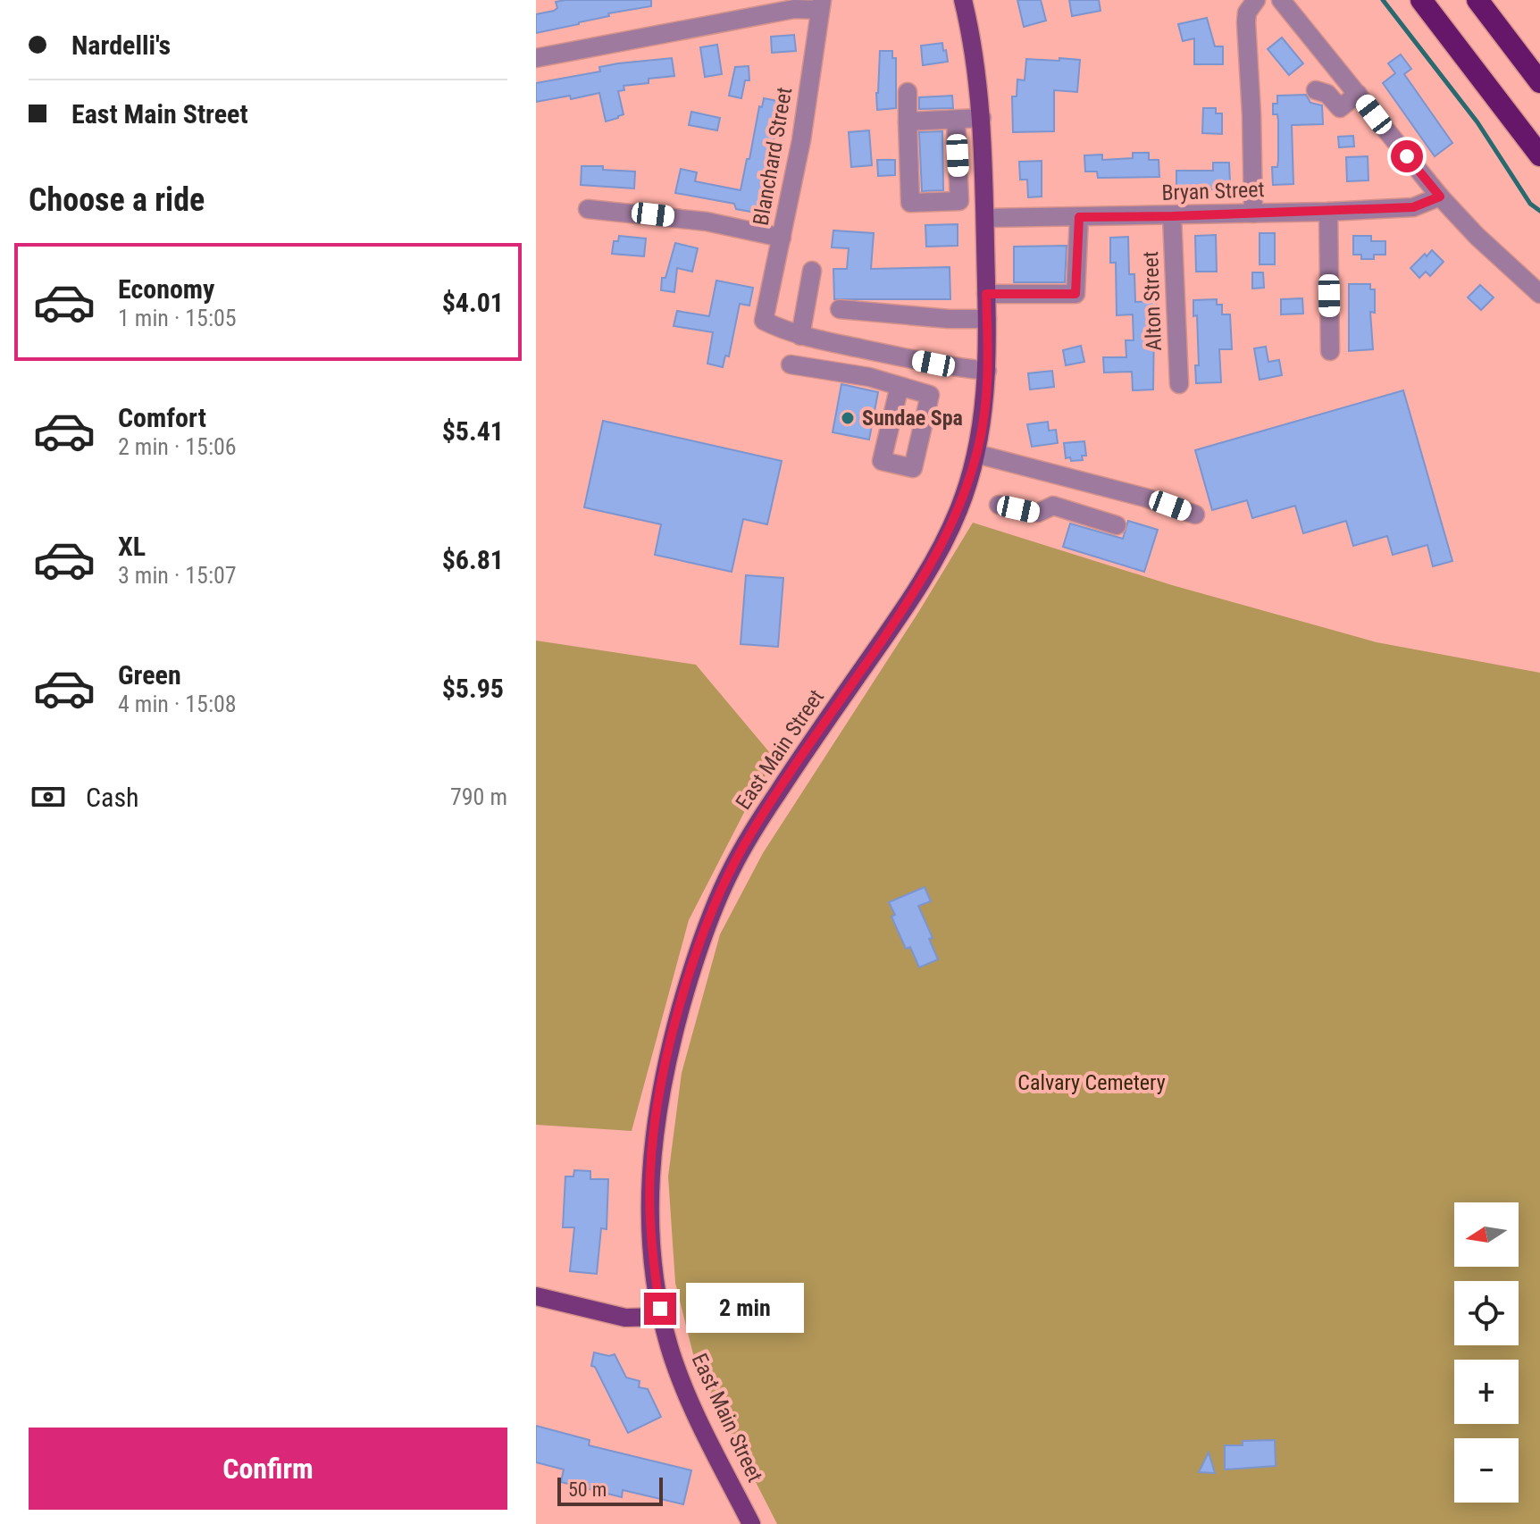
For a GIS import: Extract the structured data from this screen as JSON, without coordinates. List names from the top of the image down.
{
  "streets": {
    "main road": ["East Main Street"],
    "street": ["Blanchard Street", "Bryan Street", "Alton Street"]
  },
  "crossings": [
    ["Bryan Street", "Alton Street"],
    ["Bryan Street", "East Main Street"]
  ],
  "parks": ["Calvary Cemetery"],
  "places": ["Sundae Spa"],
  "scale_bar": "50 m",
  "north": "left",
  "page": {
    "banner": ["Nardelli's", "East Main Street"],
    "heading": "Choose a ride",
    "list": [
      {
        "name": "Economy",
        "note": "1 min · 15:05",
        "value": "$4.01"
      },
      {
        "name": "Comfort",
        "note": "2 min · 15:06",
        "value": "$5.41"
      },
      {
        "name": "XL",
        "note": "3 min · 15:07",
        "value": "$6.81"
      },
      {
        "name": "Green",
        "note": "4 min · 15:08",
        "value": "$5.95"
      }
    ],
    "pay": ["Cash", "790 m"],
    "map_buttons": ["+", "−"],
    "bubble": "2 min",
    "buttons": "Confirm",
    "scale": "50 m"
  }
}
